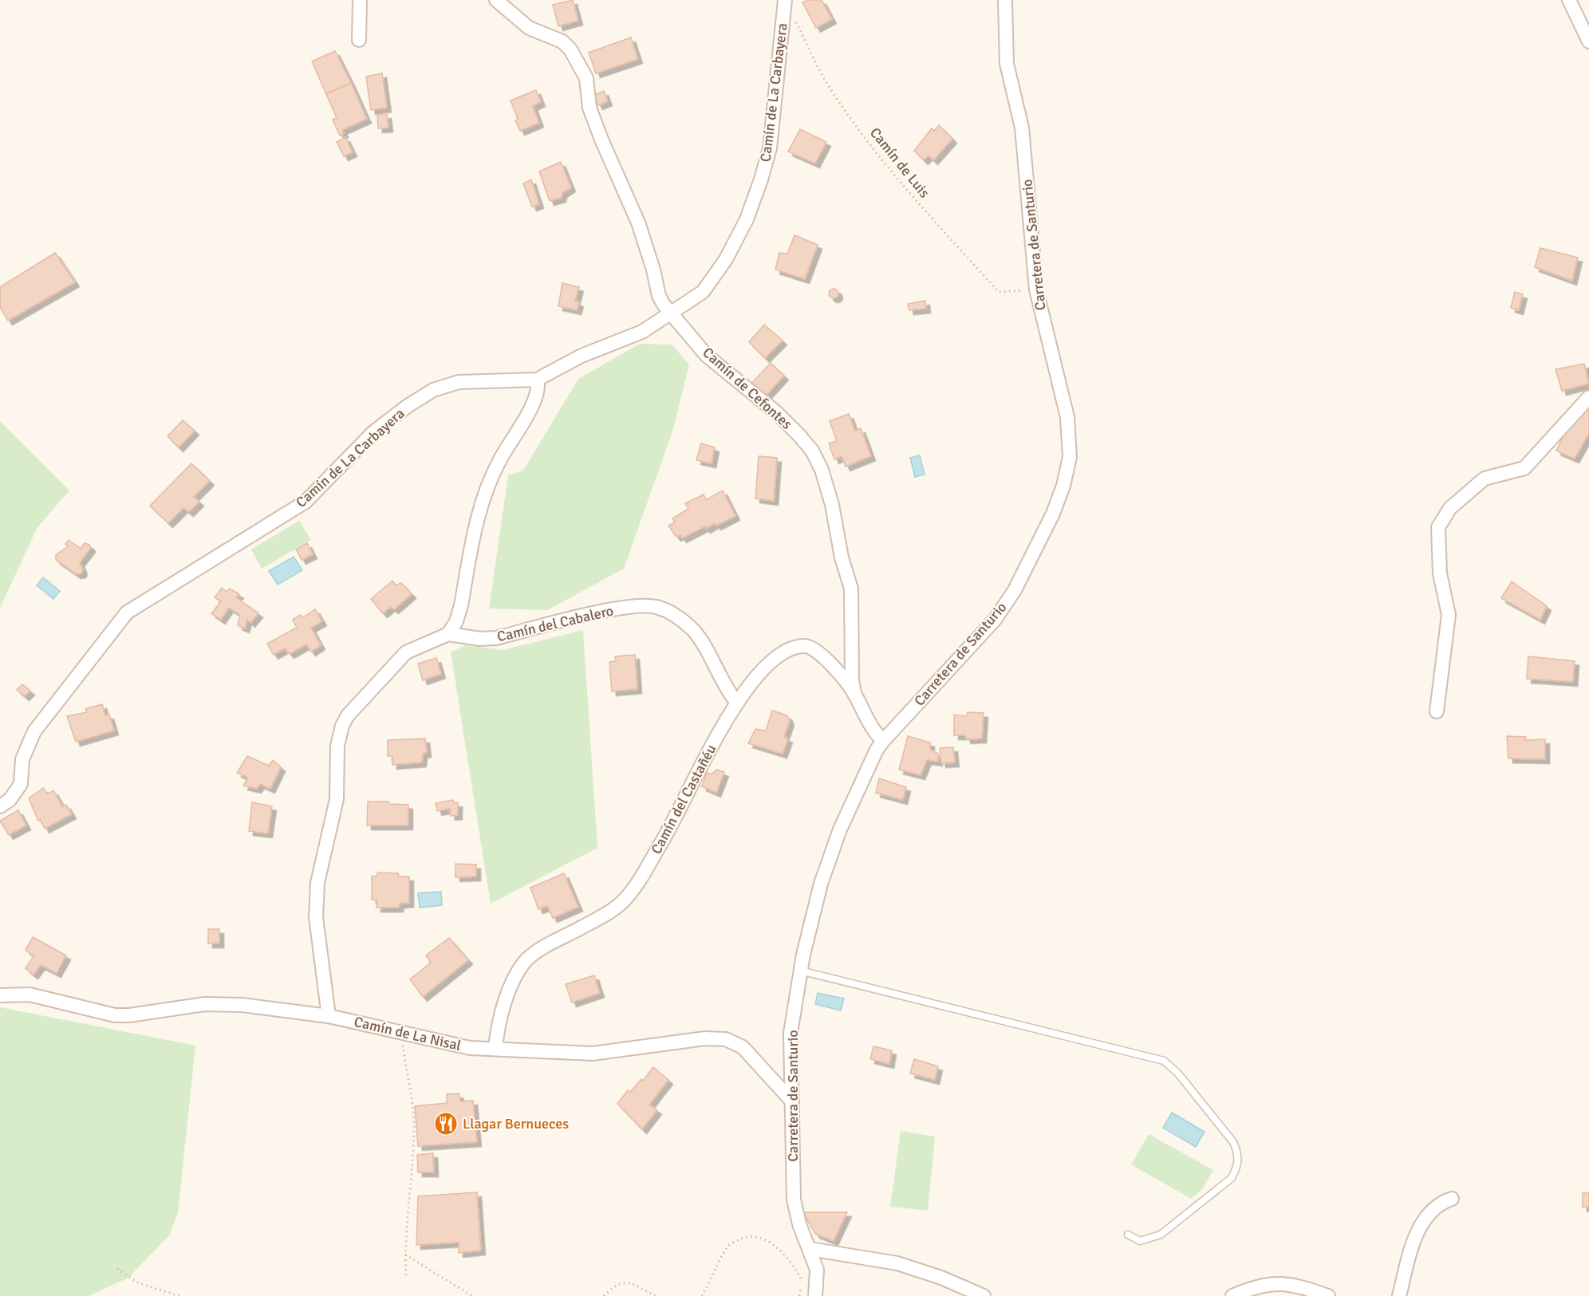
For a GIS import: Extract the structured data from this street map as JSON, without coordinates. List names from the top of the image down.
{
  "streets": {
    "street": [
      "Camín de La Carbayera",
      "Carretera de Santurio",
      "Camín de Cefontes",
      "Camín del Cabalero",
      "Camín del Castañéu",
      "Camín de La Nisal"
    ],
    "path": ["Camín de Luis"]
  },
  "crossings": [
    ["Camín de La Carbayera", "Camín de Luis"],
    ["Camín de La Carbayera", "Camín de Cefontes"],
    ["Camín de Luis", "Carretera de Santurio"],
    ["Carretera de Santurio", "Camín del Castañéu"],
    ["Carretera de Santurio", "Camín de La Nisal"],
    ["Camín de Cefontes", "Camín del Castañéu"],
    ["Camín del Cabalero", "Camín del Castañéu"],
    ["Camín del Castañéu", "Camín de La Nisal"]
  ],
  "places": {
    "restaurant": ["Llagar Bernueces"]
  }
}
